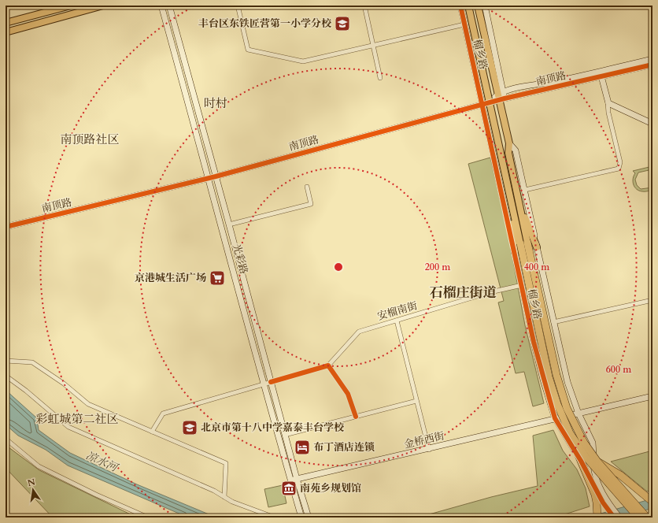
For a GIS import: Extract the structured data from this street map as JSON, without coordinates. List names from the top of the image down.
{
  "streets": {
    "highway": ["榴乡路"],
    "street": [
      "南顶路",
      "光彩路",
      "安榴南街",
      "金桥西街"
    ]
  },
  "crossings": [
    ["榴乡路", "南顶路"],
    ["榴乡路", "安榴南街"],
    ["榴乡路", "金桥西街"],
    ["南顶路", "光彩路"],
    ["光彩路", "金桥西街"]
  ],
  "districts": [
    "时村",
    "南顶路社区",
    "石榴庄街道",
    "彩虹城第二社区"
  ],
  "water": ["凉水河"],
  "places": {
    "school or university": ["丰台区东铁匠营第一小学分校", "北京市第十八中学嘉泰丰台学校"],
    "supermarket": ["京港城生活广场"],
    "hotel": ["布丁酒店连锁"],
    "museum": ["南苑乡规划馆"]
  },
  "north": "top",
  "rings": ["200 m", "400 m", "600 m"]
}
